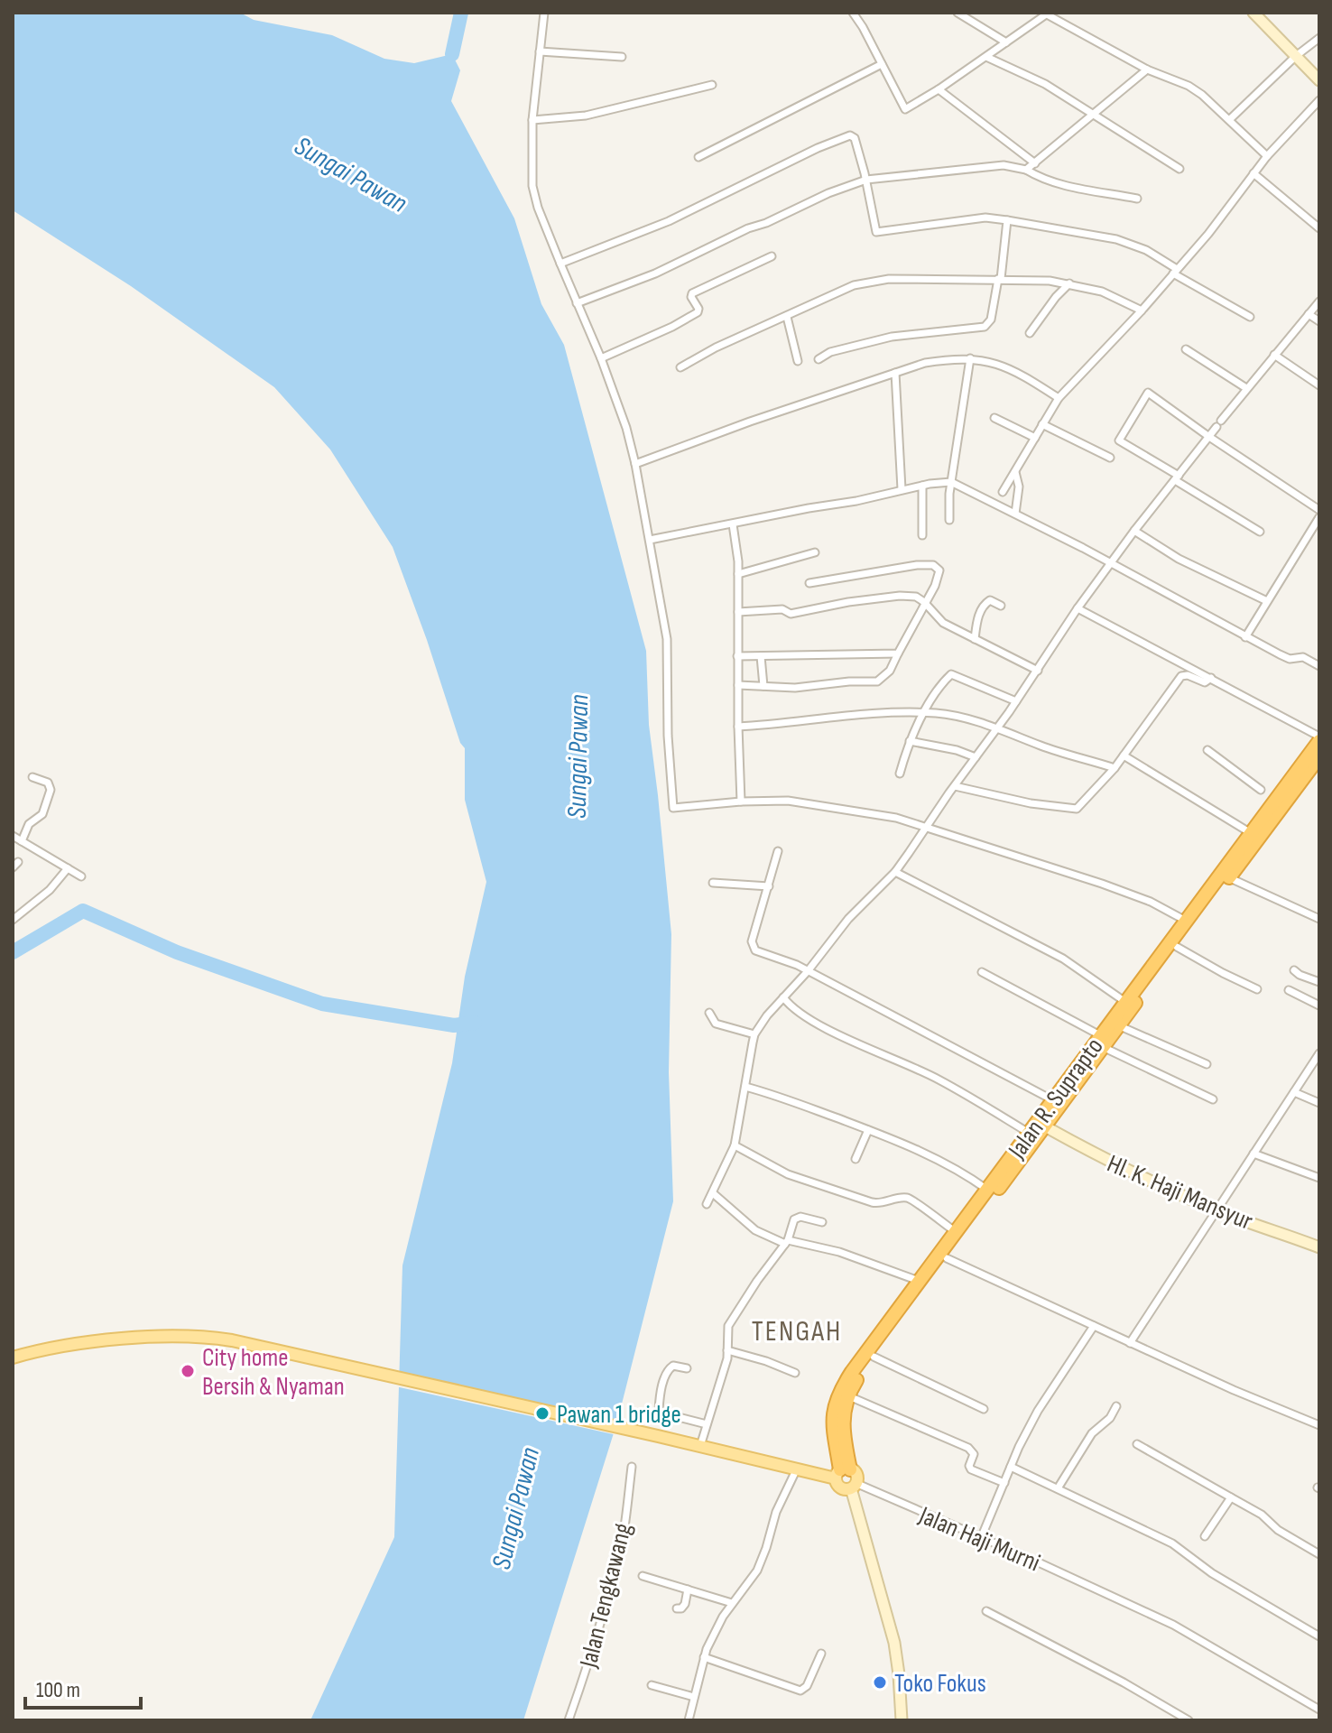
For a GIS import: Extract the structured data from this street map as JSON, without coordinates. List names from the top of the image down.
{
  "streets": {
    "highway": ["Jalan R. Suprapto"],
    "street": ["Hl. K. Haji Mansyur", "Jalan Haji Murni", "Jalan Tengkawang"]
  },
  "crossings": [
    ["Jalan R. Suprapto", "Hl. K. Haji Mansyur"]
  ],
  "districts": ["TENGAH"],
  "water": ["Sungai Pawan"],
  "places": ["City home Bersih & Nyaman", "Pawan 1 bridge", "Toko Fokus"],
  "scale_bar": "100 m"
}
